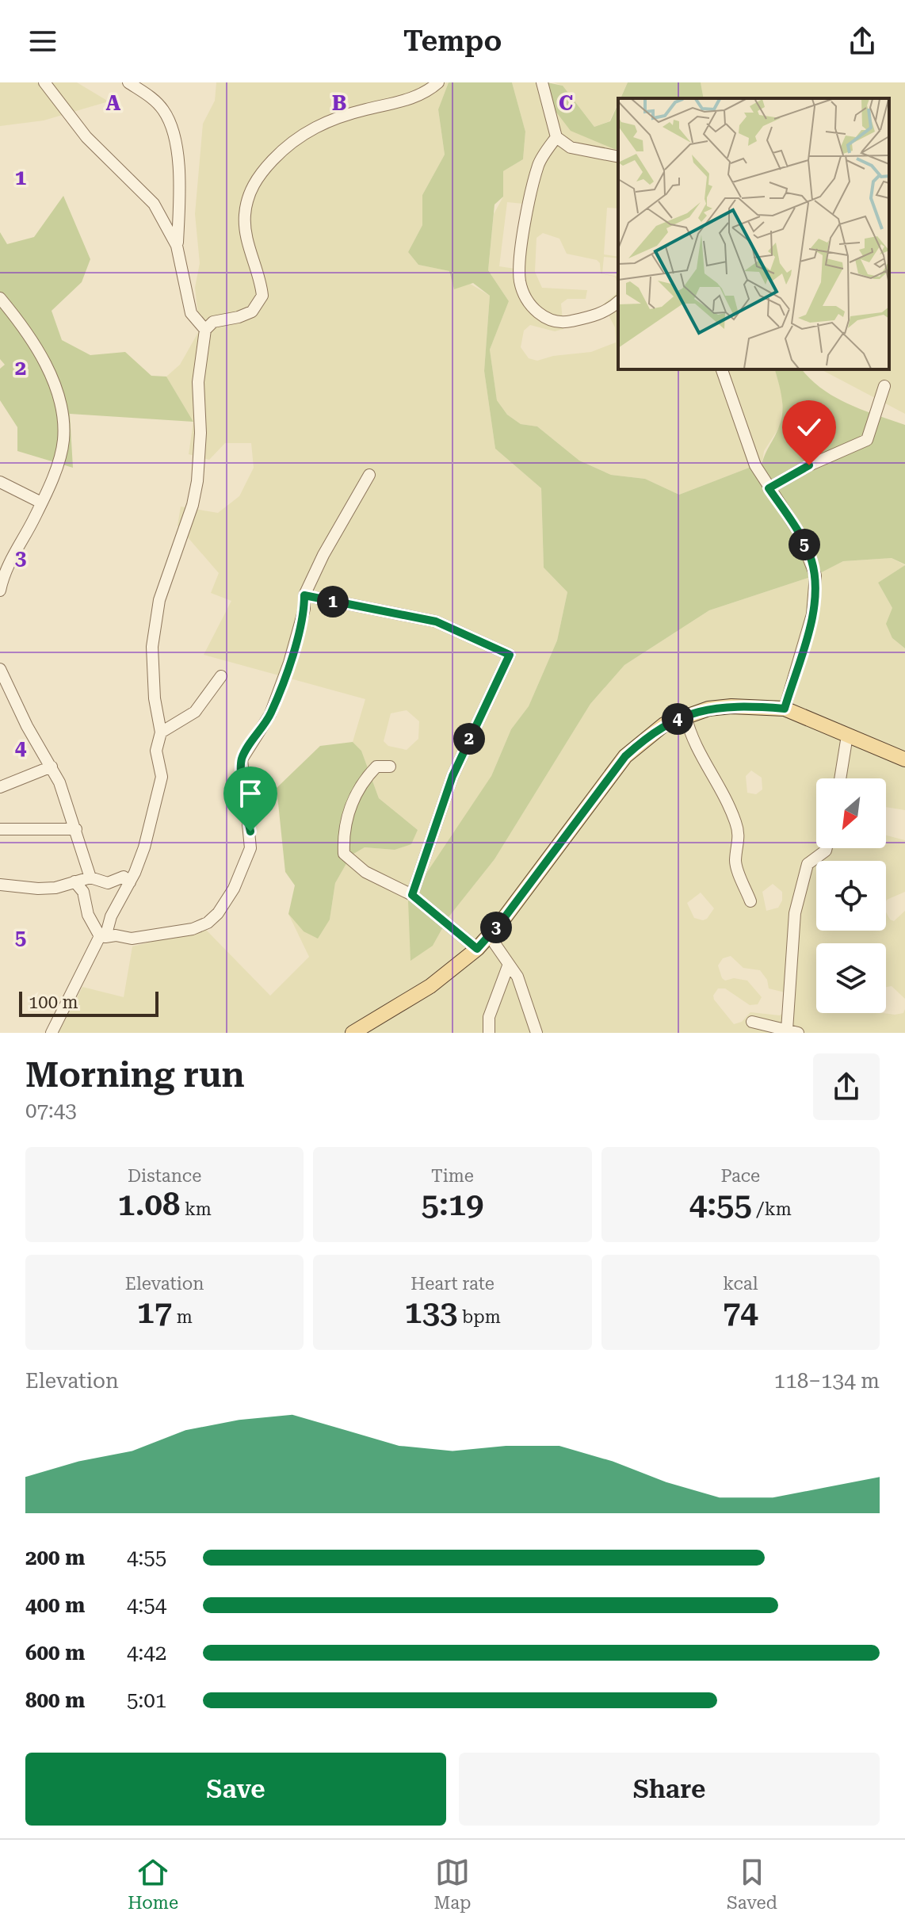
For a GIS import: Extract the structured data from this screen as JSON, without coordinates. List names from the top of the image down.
{
  "scale_bar": "100 m",
  "north": "bottom left",
  "page": {
    "header": "Tempo",
    "pins": [
      "5",
      "1",
      "4",
      "2",
      "3"
    ],
    "scale": "100 m",
    "heading": ["Morning run", "07:43"],
    "stats": [
      ["Distance", "1.08 km"],
      ["Time", "5:19"],
      ["Pace", "4:55 /km"],
      ["Elevation", "17 m"],
      ["Heart rate", "133 bpm"],
      ["kcal", "74"]
    ],
    "chart": ["Elevation", "118–134 m"],
    "list": [
      {
        "name": "200 m",
        "note": "4:55"
      },
      {
        "name": "400 m",
        "note": "4:54"
      },
      {
        "name": "600 m",
        "note": "4:42"
      },
      {
        "name": "800 m",
        "note": "5:01"
      }
    ],
    "buttons": ["Save", "Share"],
    "tabs": ["Home", "Map", "Saved"]
  },
  "grid": {
    "columns": ["A", "B", "C"],
    "rows": [
      "1",
      "2",
      "3",
      "4",
      "5"
    ]
  }
}
